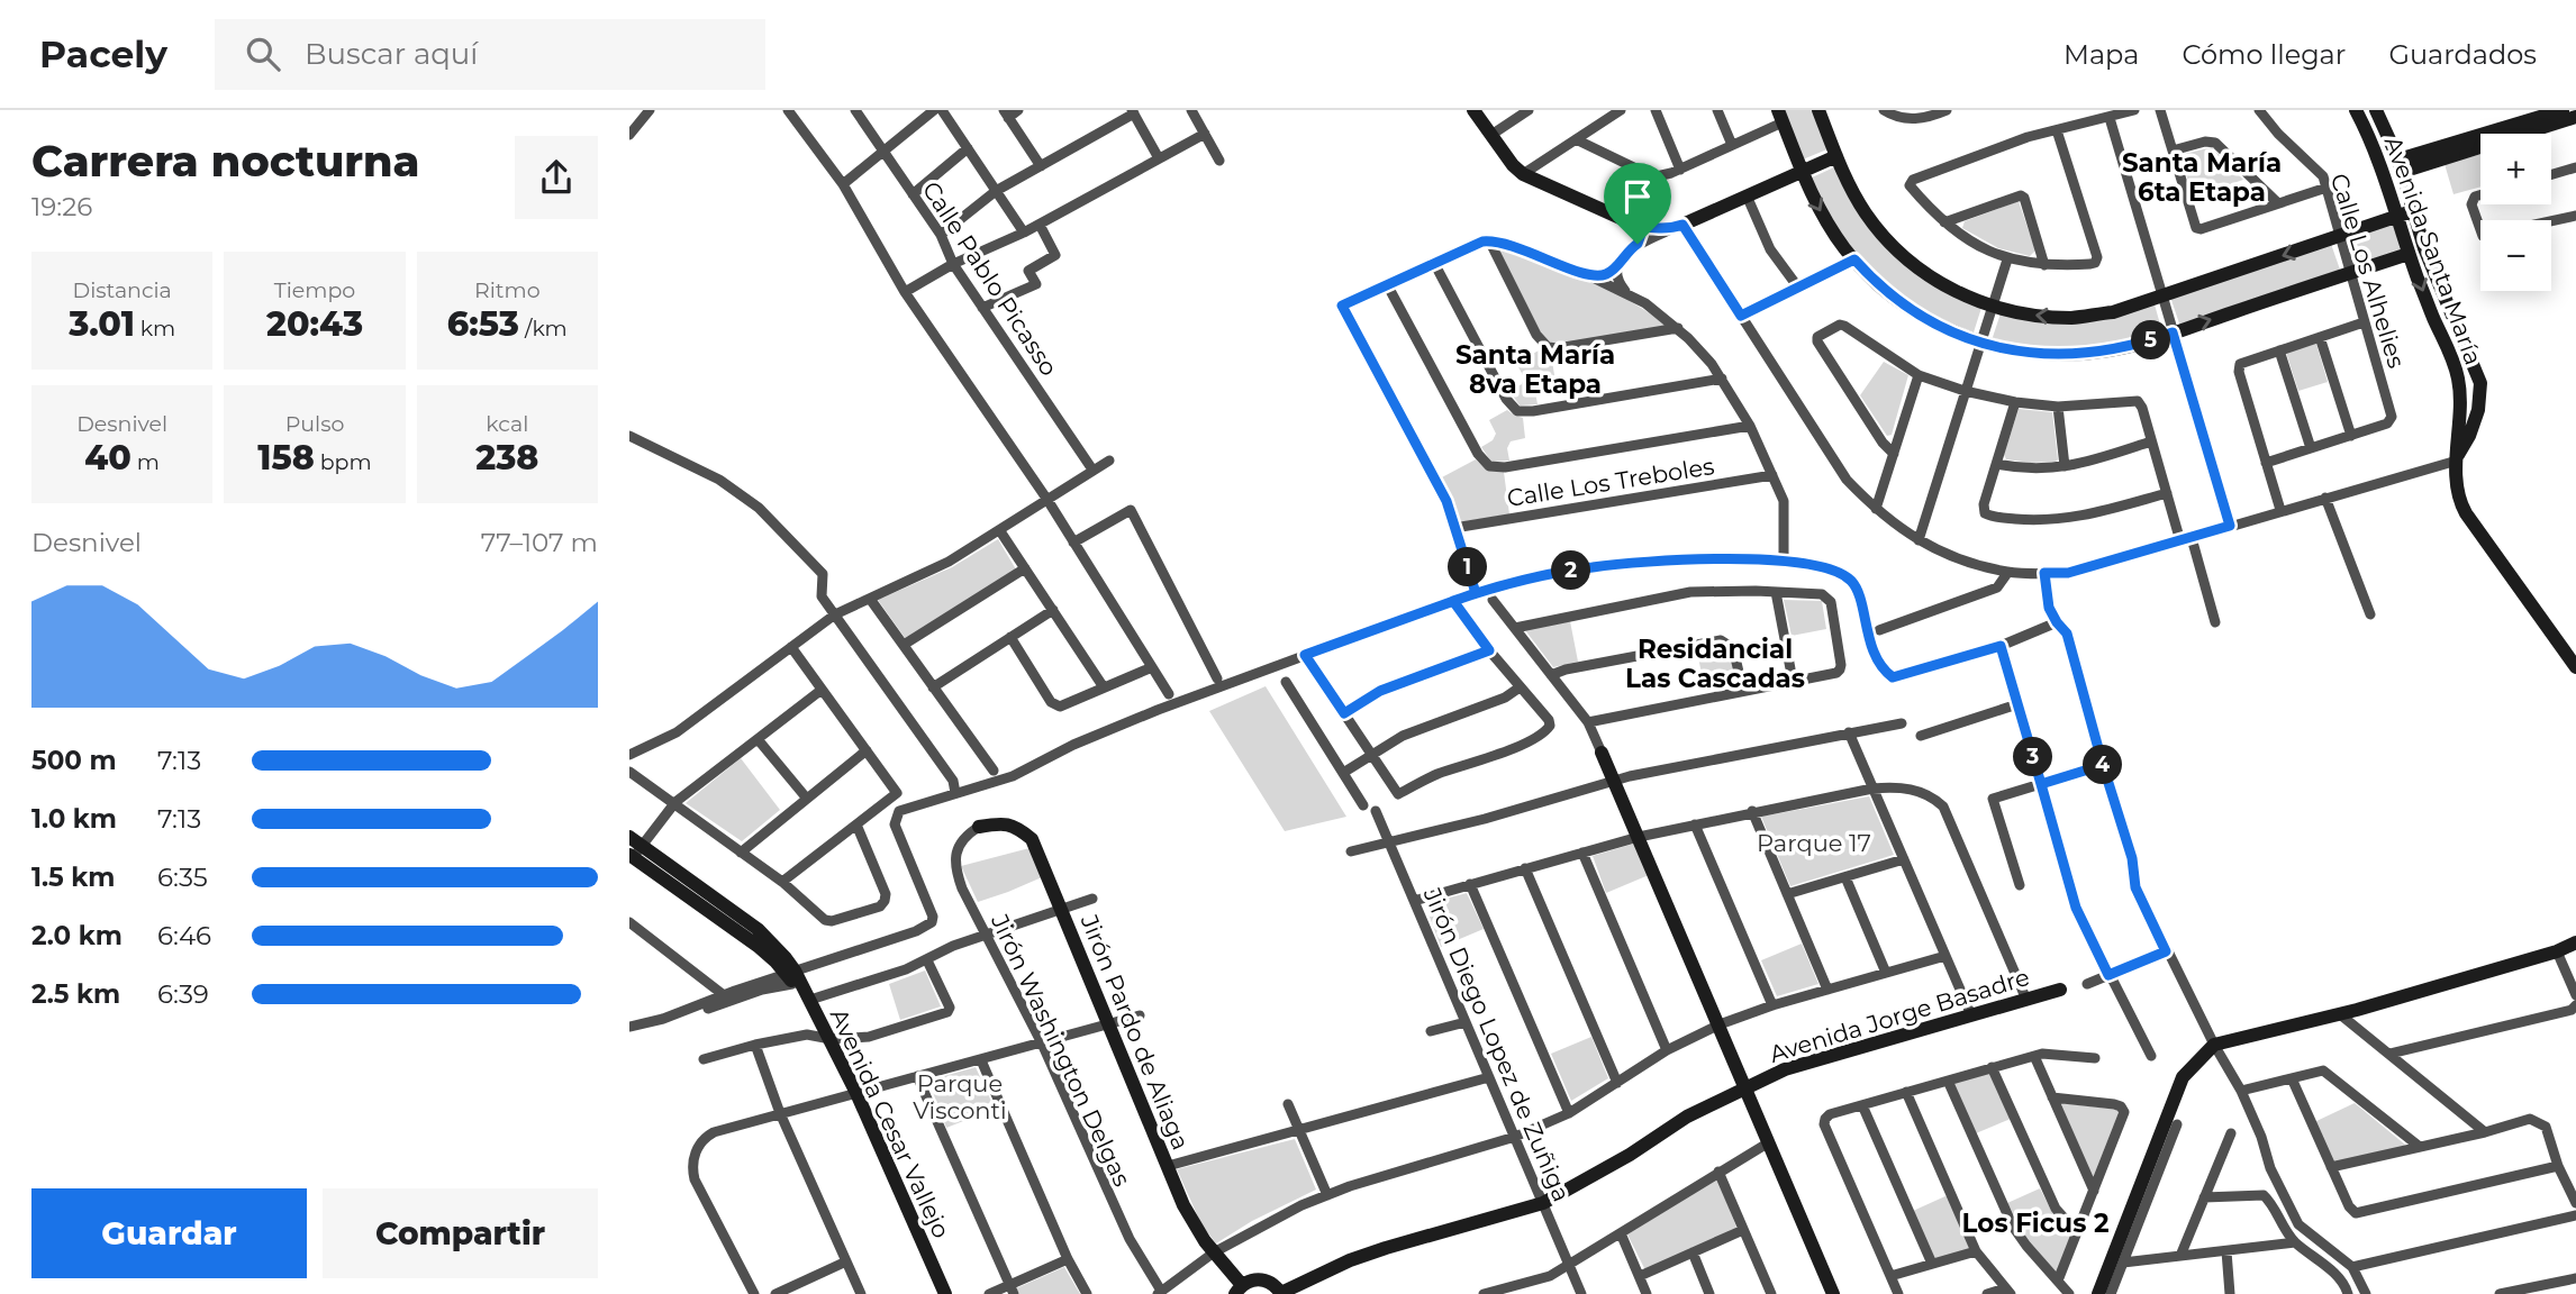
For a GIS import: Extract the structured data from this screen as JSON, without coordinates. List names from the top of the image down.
{
  "streets": {
    "street": [
      "Avenida Santa María",
      "Calle Los Alhelies",
      "Calle Pablo Picasso",
      "Calle Los Treboles",
      "Avenida Jorge Basadre",
      "Jirón Pardo de Aliaga",
      "Jirón Diego Lopez de Zuñiga",
      "Jirón Washington Delgas",
      "Avenida Cesar Vallejo"
    ]
  },
  "crossings": [
    ["Avenida Jorge Basadre", "Jirón Diego Lopez de Zuñiga"],
    ["Jirón Pardo de Aliaga", "Jirón Washington Delgas"]
  ],
  "districts": [
    "Santa María 6ta Etapa",
    "Santa María 8va Etapa",
    "Residancial Las Cascadas",
    "Los Ficus 2"
  ],
  "parks": ["Parque 17", "Parque Visconti"],
  "page": {
    "header": "Pacely",
    "search": "Buscar aquí",
    "nav": ["Mapa", "Cómo llegar", "Guardados"],
    "heading": ["Carrera nocturna", "19:26"],
    "map_buttons": ["+", "−"],
    "stats": [
      ["Distancia", "3.01 km"],
      ["Tiempo", "20:43"],
      ["Ritmo", "6:53 /km"],
      ["Desnivel", "40 m"],
      ["Pulso", "158 bpm"],
      ["kcal", "238"]
    ],
    "pins": [
      "5",
      "1",
      "2",
      "3",
      "4"
    ],
    "chart": ["Desnivel", "77–107 m"],
    "list": [
      {
        "name": "500 m",
        "note": "7:13"
      },
      {
        "name": "1.0 km",
        "note": "7:13"
      },
      {
        "name": "1.5 km",
        "note": "6:35"
      },
      {
        "name": "2.0 km",
        "note": "6:46"
      },
      {
        "name": "2.5 km",
        "note": "6:39"
      }
    ],
    "buttons": ["Guardar", "Compartir"]
  }
}
